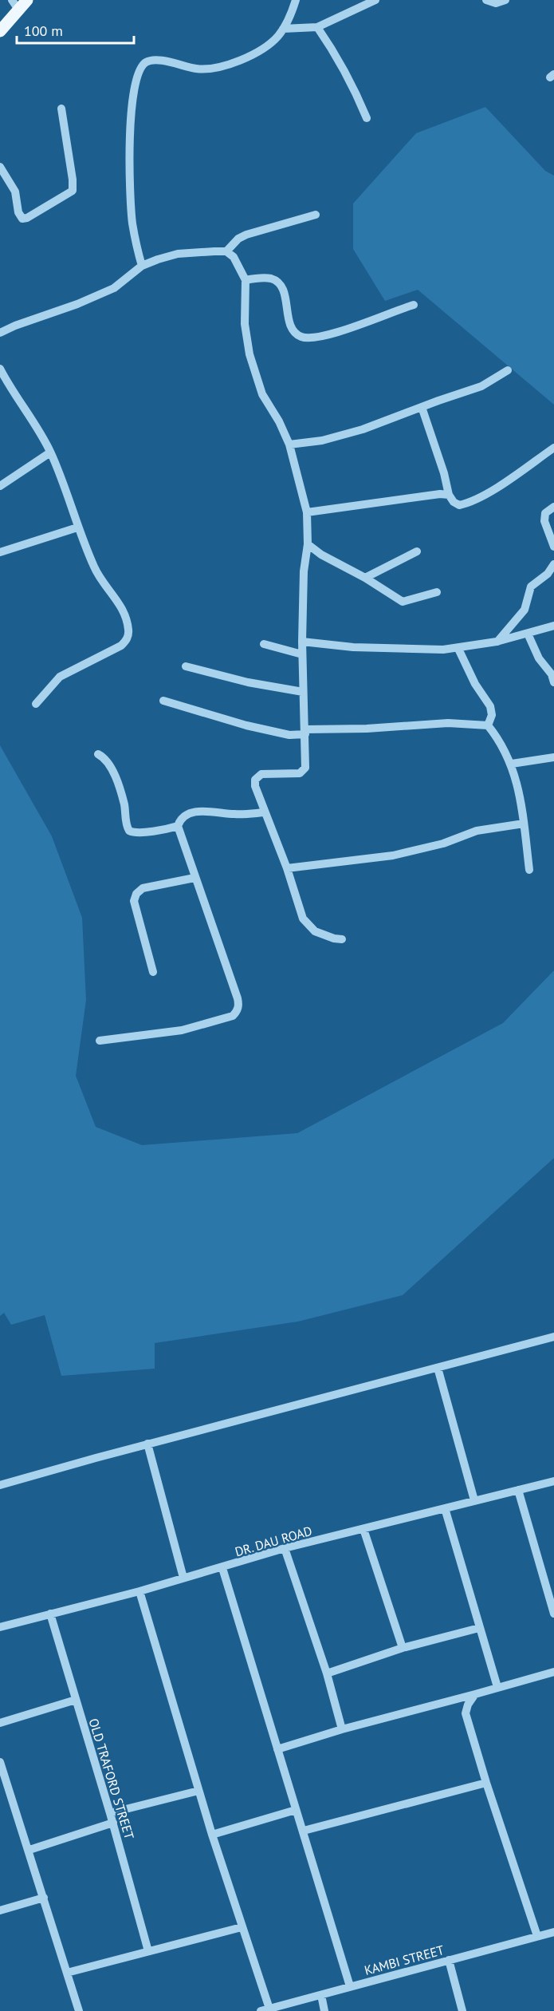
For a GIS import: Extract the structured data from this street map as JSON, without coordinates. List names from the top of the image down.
{
  "streets": {
    "street": ["DR. DAU ROAD", "OLD TRAFORD STREET", "KAMBI STREET"]
  },
  "crossings": [
    ["DR. DAU ROAD", "OLD TRAFORD STREET"]
  ],
  "scale_bar": "100 m"
}
